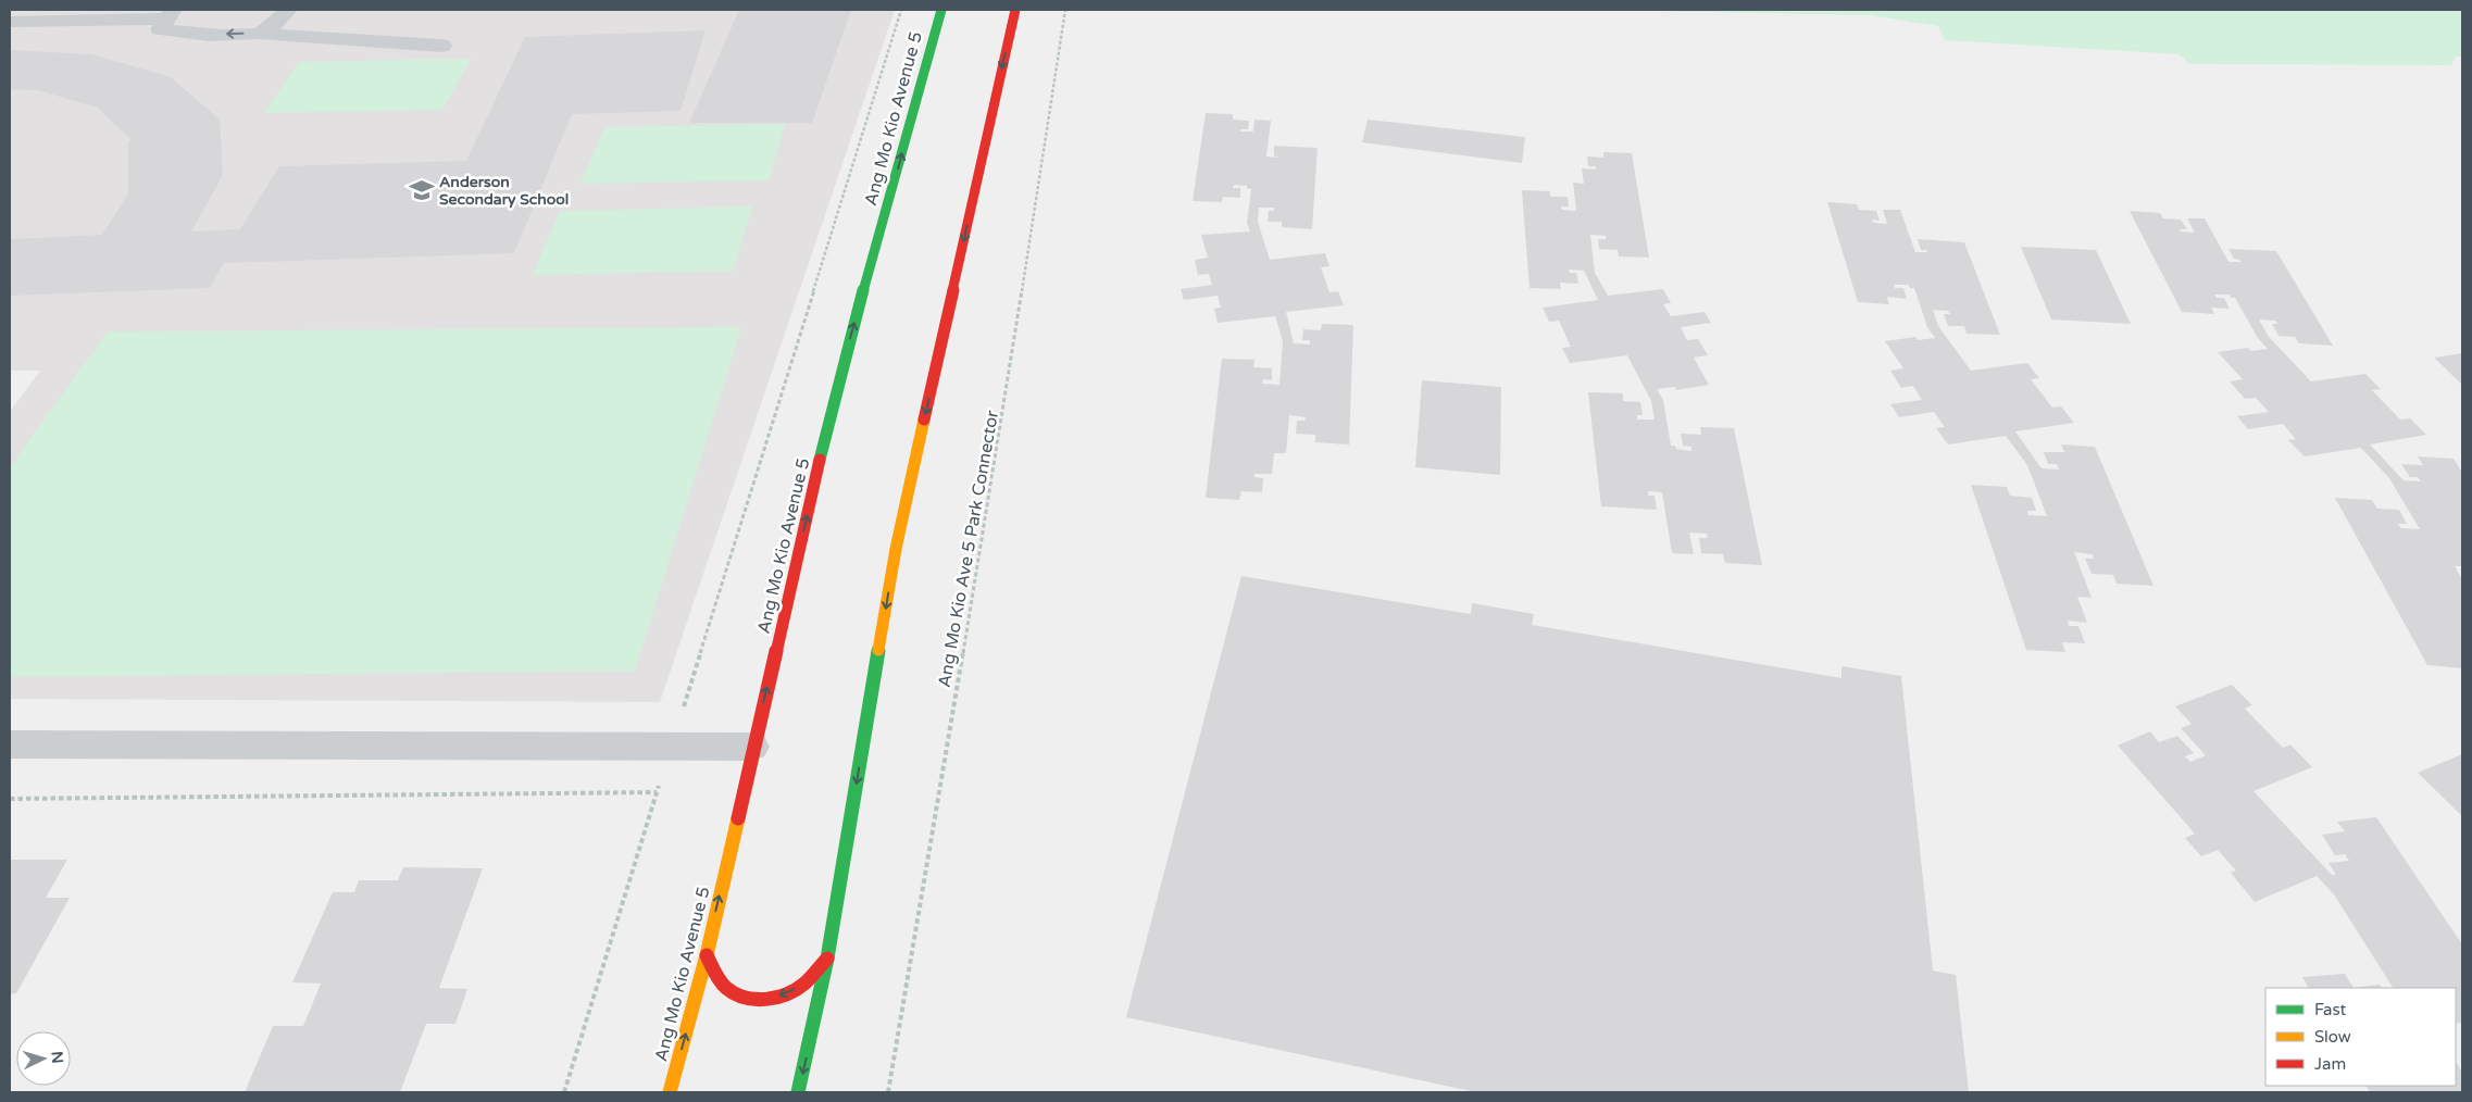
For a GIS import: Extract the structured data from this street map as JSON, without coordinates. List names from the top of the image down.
{
  "streets": {
    "main road": ["Ang Mo Kio Avenue 5"],
    "path": ["Ang Mo Kio Ave 5 Park Connector"]
  },
  "places": {
    "school or university": ["Anderson Secondary School"]
  },
  "legend": ["Fast", "Slow", "Jam"],
  "north": "right"
}
